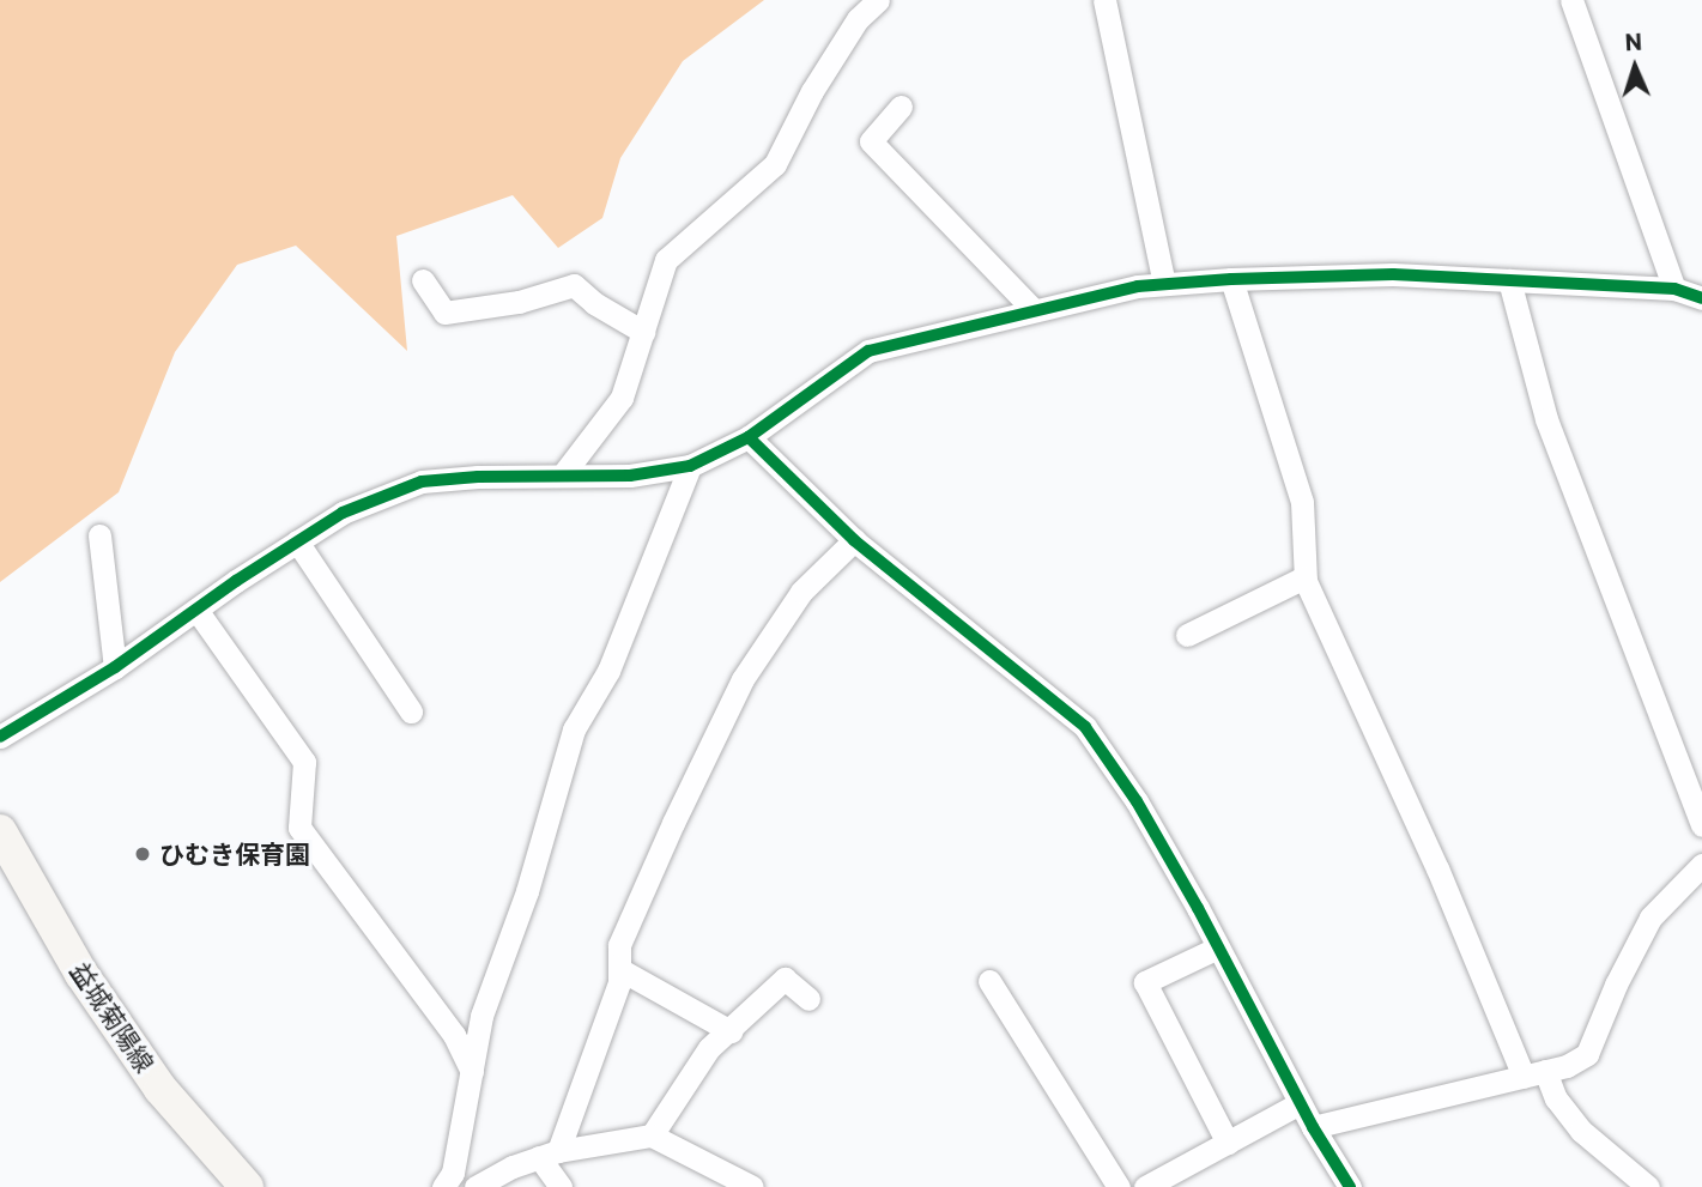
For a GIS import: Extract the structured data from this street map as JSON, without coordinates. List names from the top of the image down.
{
  "streets": {
    "main road": ["益城菊陽線"]
  },
  "places": ["ひむき保育園"],
  "north": "top"
}
